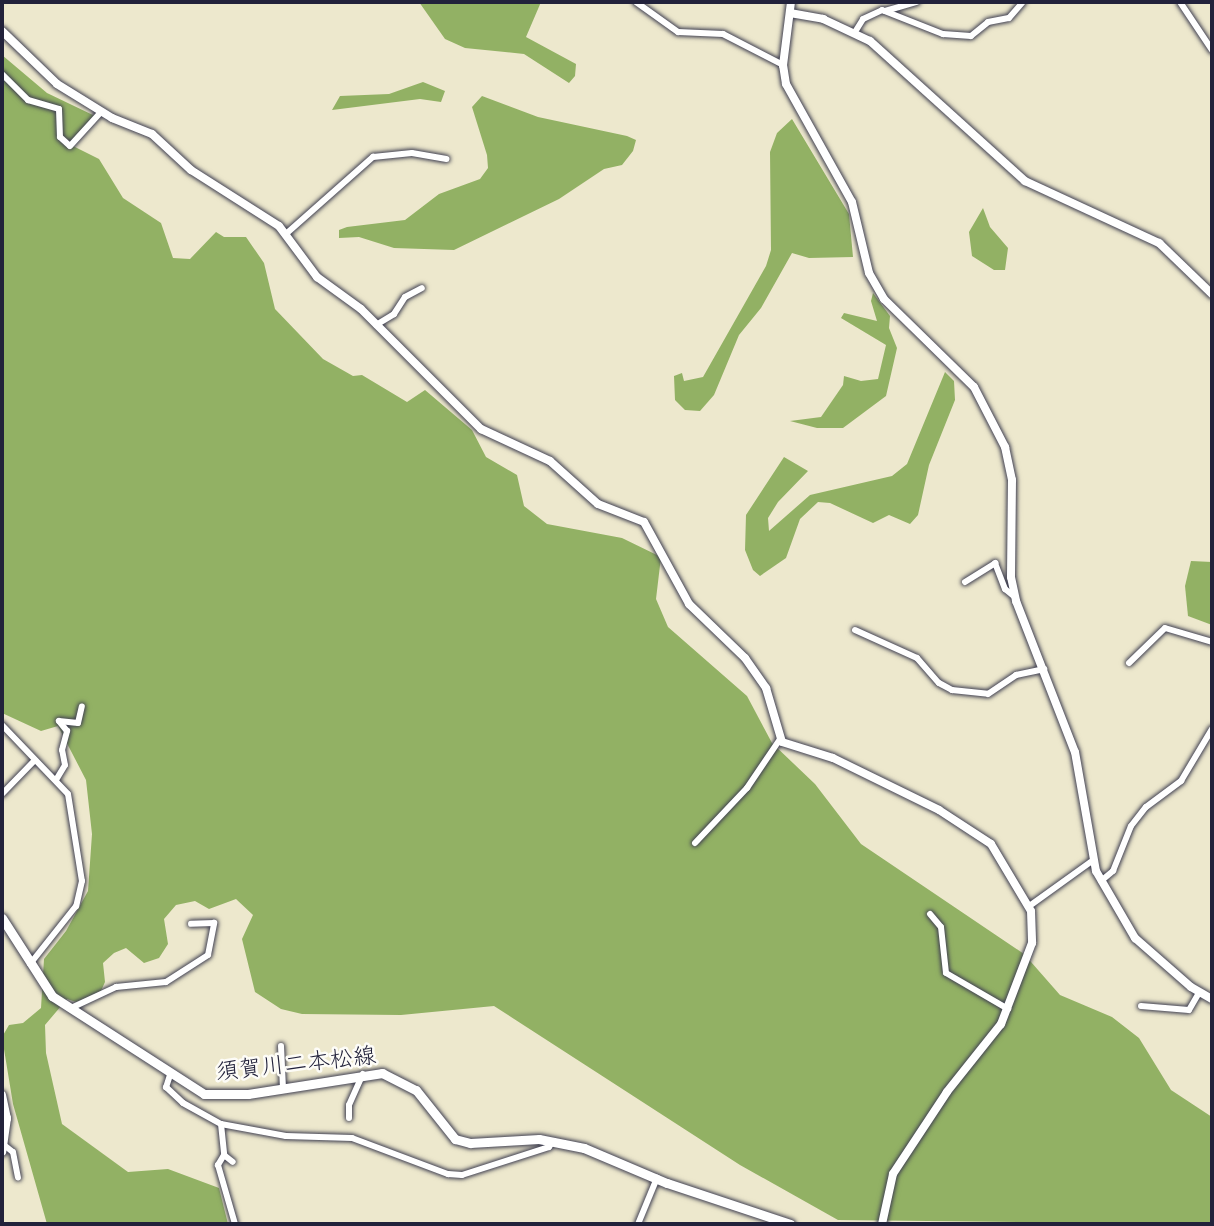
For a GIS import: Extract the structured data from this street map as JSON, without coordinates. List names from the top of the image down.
{
  "streets": {
    "main road": ["須賀川二本松線"]
  }
}
